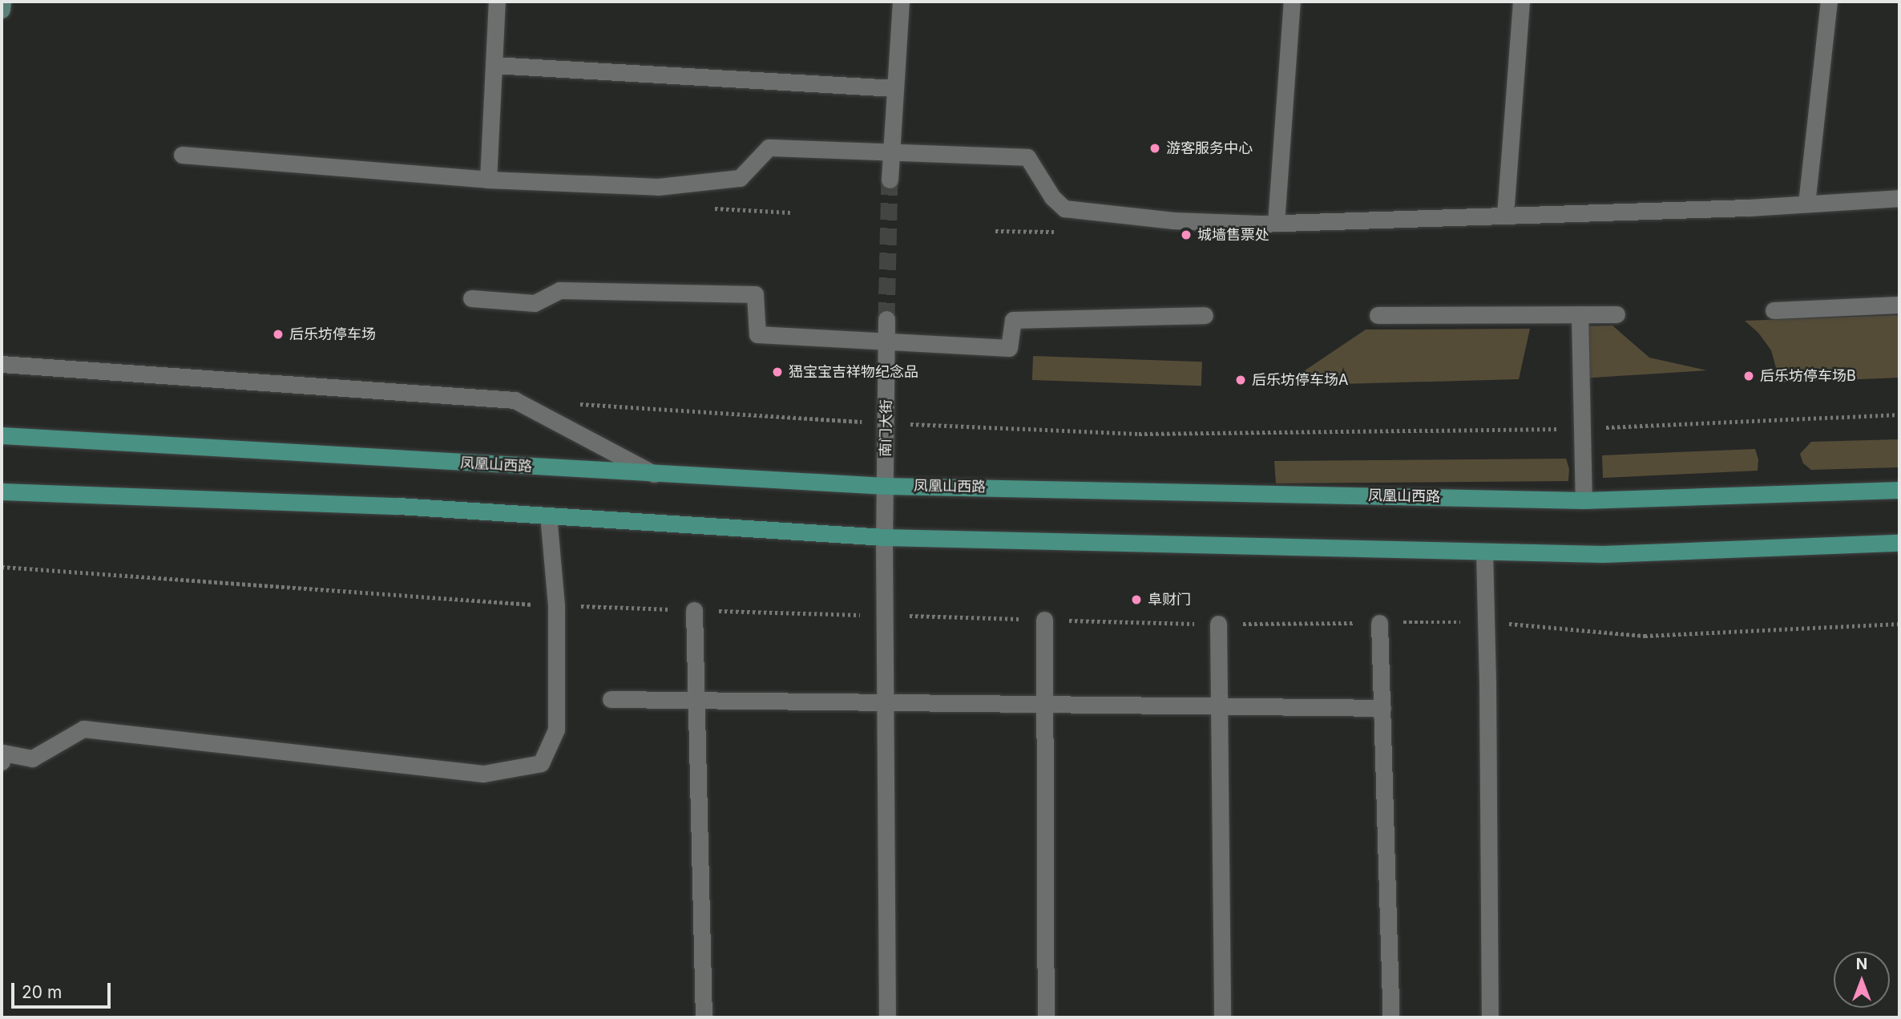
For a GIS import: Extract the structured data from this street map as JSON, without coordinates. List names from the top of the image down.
{
  "streets": {
    "main road": ["凤凰山西路"],
    "street": ["南门大街"]
  },
  "crossings": [
    ["南门大街", "凤凰山西路"]
  ],
  "places": [
    "游客服务中心",
    "城墙售票处",
    "后乐坊停车场",
    "峱宝宝吉祥物纪念品",
    "后乐坊停车场B",
    "后乐坊停车场A",
    "阜财门"
  ],
  "scale_bar": "20 m",
  "north": "top"
}
